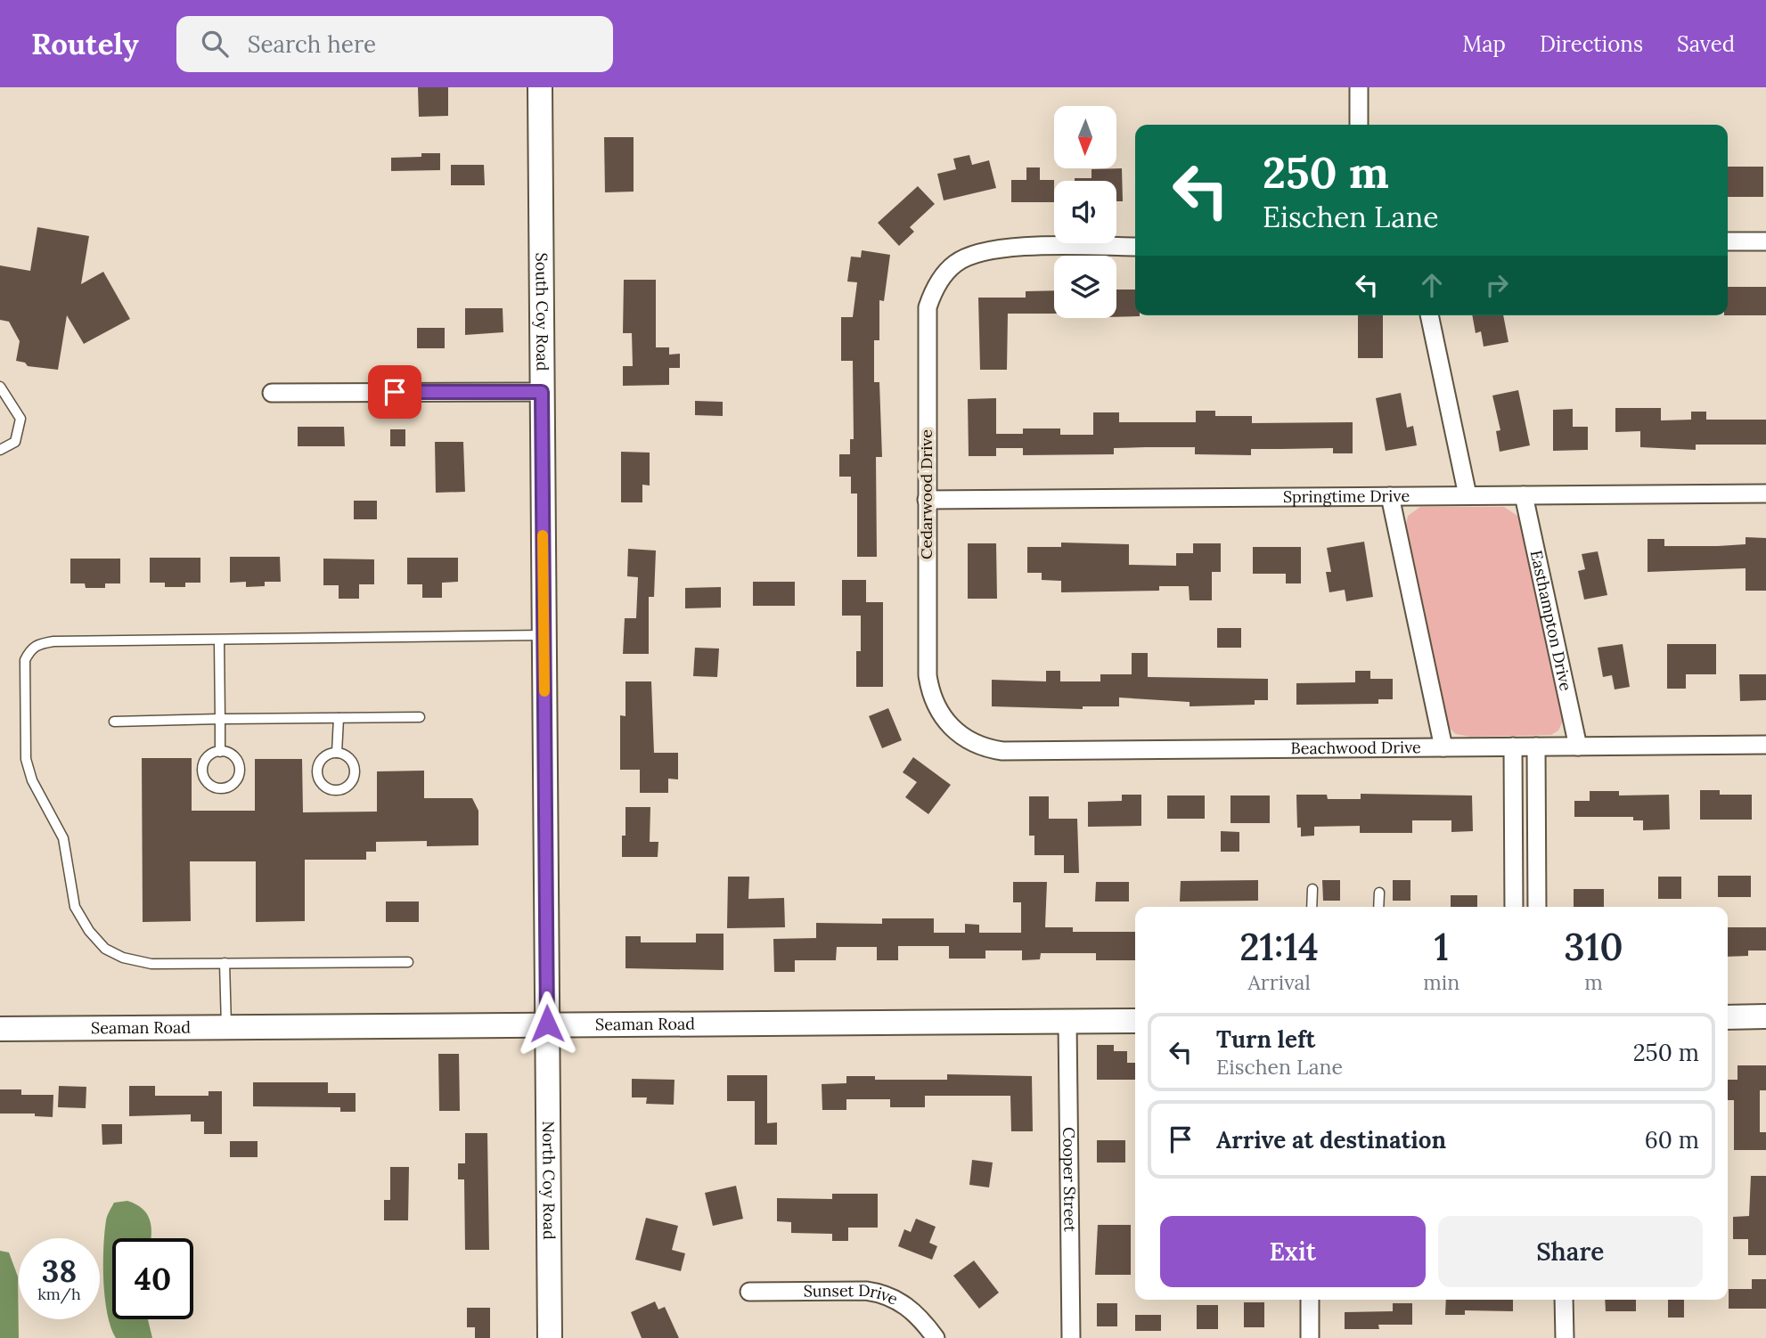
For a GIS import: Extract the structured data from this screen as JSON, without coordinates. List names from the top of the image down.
{
  "streets": {
    "street": [
      "South Coy Road",
      "Cedarwood Drive",
      "Springtime Drive",
      "Easthampton Drive",
      "Beachwood Drive",
      "Seaman Road",
      "Cooper Street",
      "North Coy Road",
      "Sunset Drive"
    ]
  },
  "crossings": [
    ["South Coy Road", "Seaman Road"],
    ["South Coy Road", "North Coy Road"],
    ["Cedarwood Drive", "Springtime Drive"],
    ["Cedarwood Drive", "Beachwood Drive"],
    ["Springtime Drive", "Easthampton Drive"],
    ["Easthampton Drive", "Beachwood Drive"],
    ["Seaman Road", "Cooper Street"],
    ["Seaman Road", "North Coy Road"]
  ],
  "north": "bottom",
  "page": {
    "header": "Routely",
    "search": "Search here",
    "nav": ["Map", "Directions", "Saved"],
    "turn": ["250 m", "Eischen Lane"],
    "eta": [
      "21:14",
      "Arrival",
      "1",
      "min",
      "310",
      "m"
    ],
    "list": [
      {
        "name": "Turn left",
        "note": "Eischen Lane",
        "value": "250 m"
      },
      {
        "name": "Arrive at destination",
        "value": "60 m"
      }
    ],
    "buttons": ["Exit", "Share"],
    "speed": "38 km/h",
    "limit": "40"
  }
}
